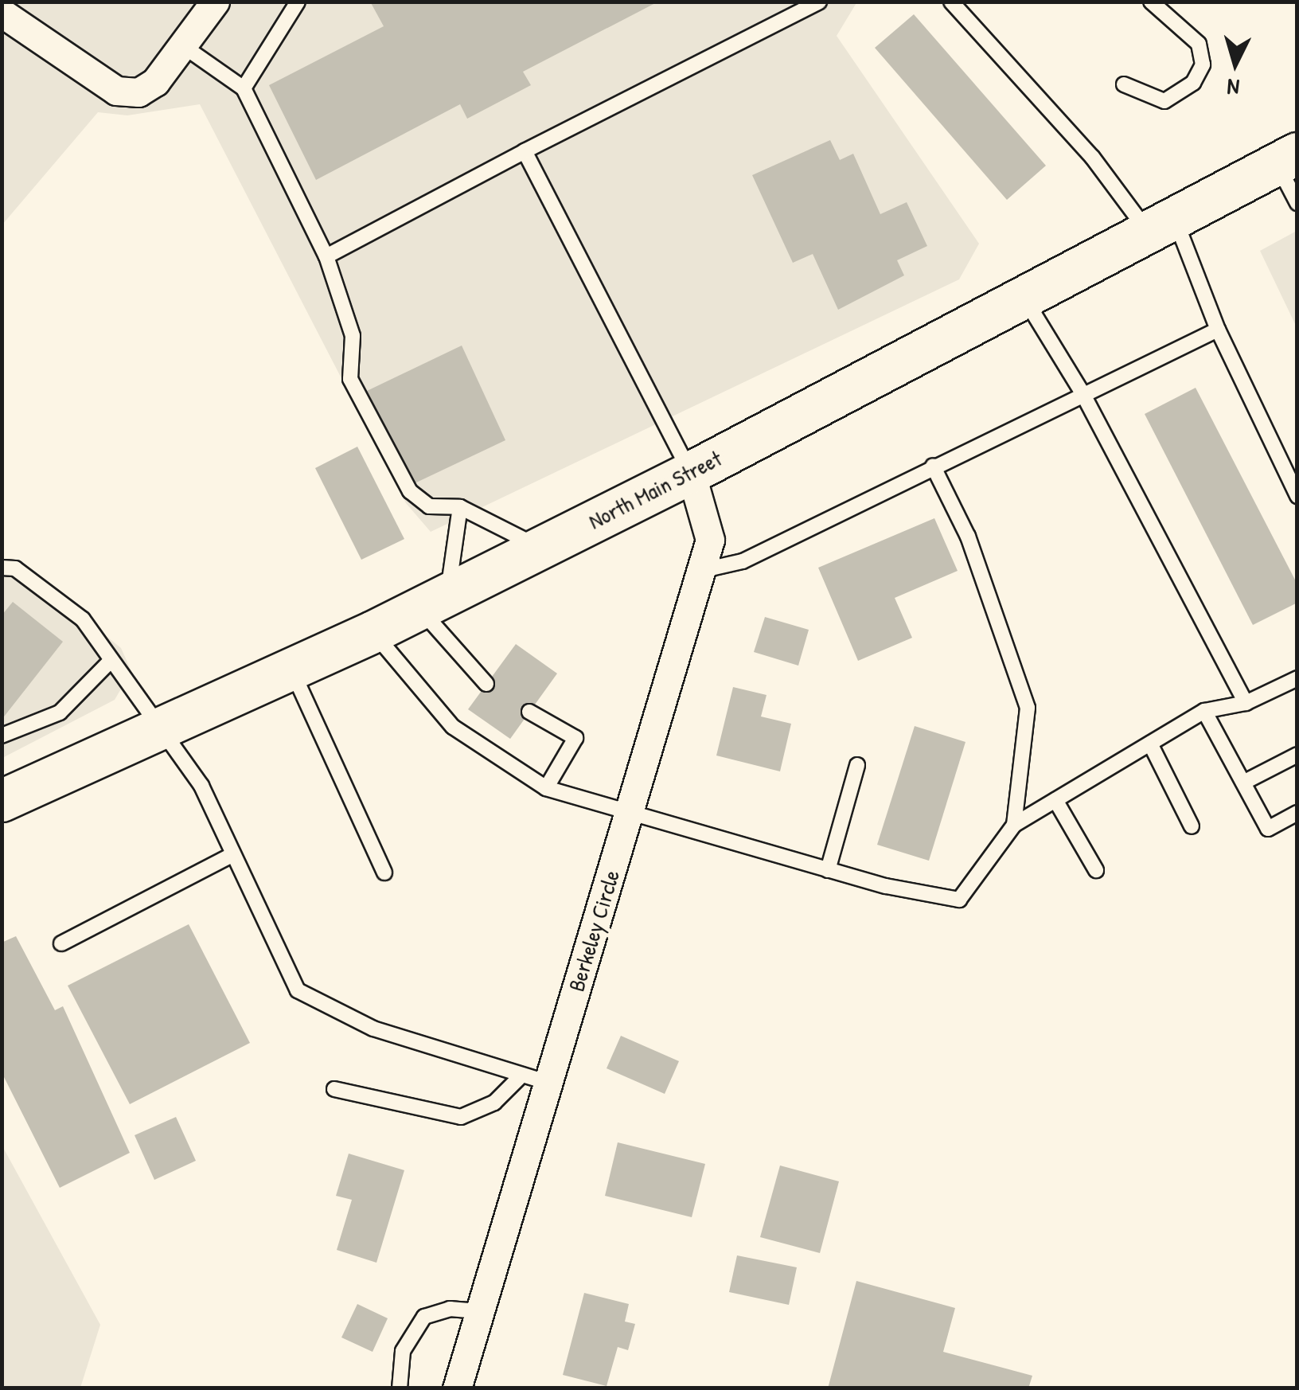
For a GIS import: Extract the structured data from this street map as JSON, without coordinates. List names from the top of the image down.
{
  "streets": {
    "main road": ["North Main Street"],
    "street": ["Berkeley Circle"]
  },
  "crossings": [
    ["North Main Street", "Berkeley Circle"]
  ],
  "north": "bottom"
}
